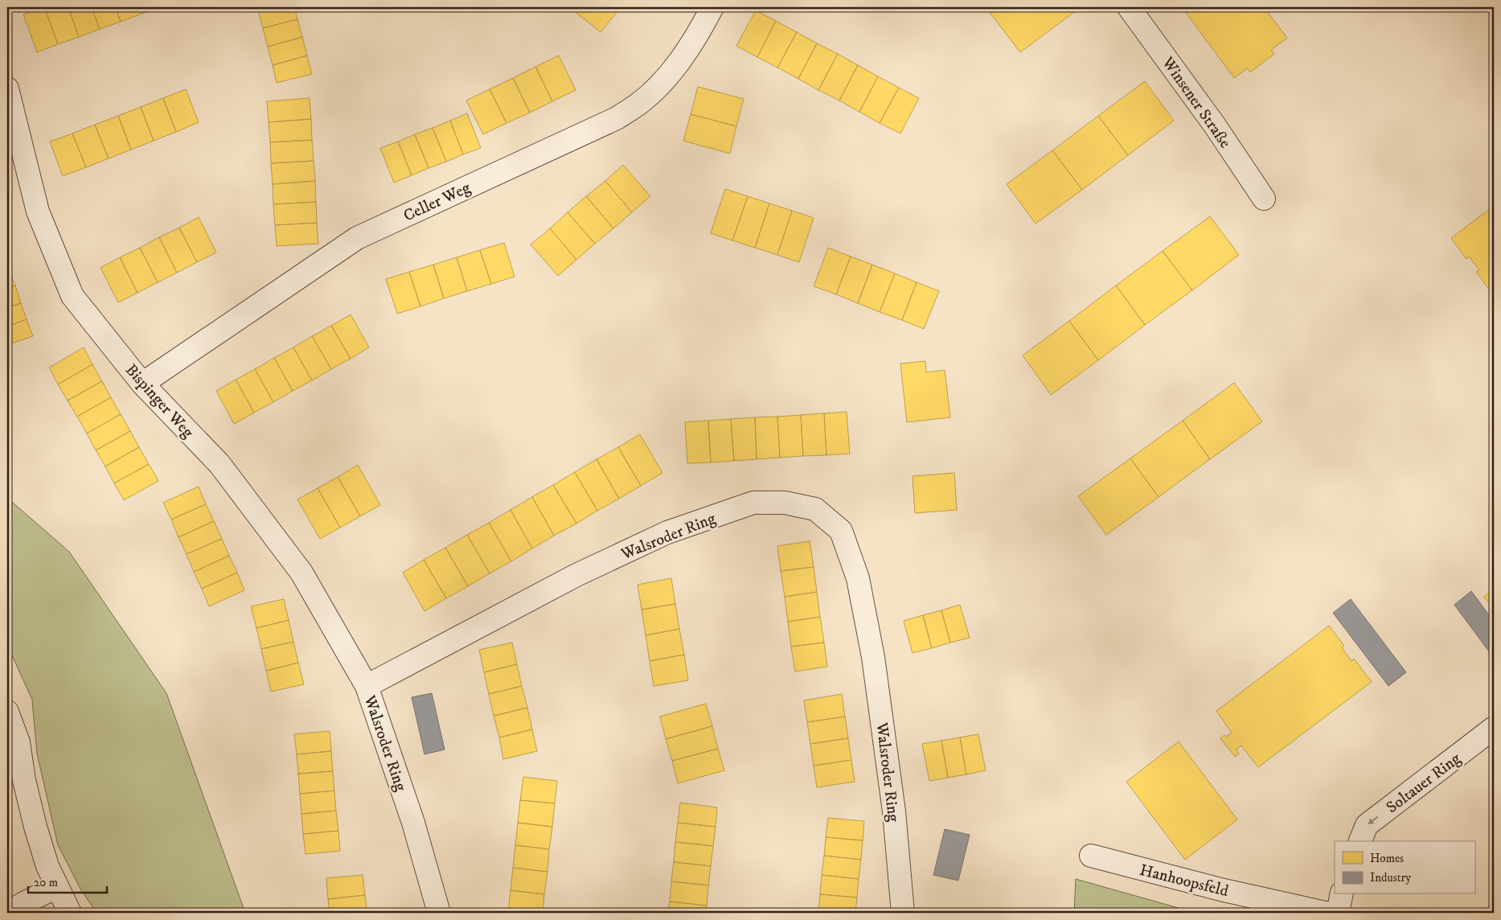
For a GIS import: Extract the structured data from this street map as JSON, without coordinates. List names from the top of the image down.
{
  "streets": {
    "street": [
      "Winsener Straße",
      "Celler Weg",
      "Bispinger Weg",
      "Walsroder Ring",
      "Soltauer Ring",
      "Hanhoopsfeld"
    ]
  },
  "crossings": [
    ["Celler Weg", "Bispinger Weg"],
    ["Bispinger Weg", "Walsroder Ring"]
  ],
  "one_way": ["Soltauer Ring"],
  "legend": ["Homes", "Industry"],
  "scale_bar": "20 m"
}
